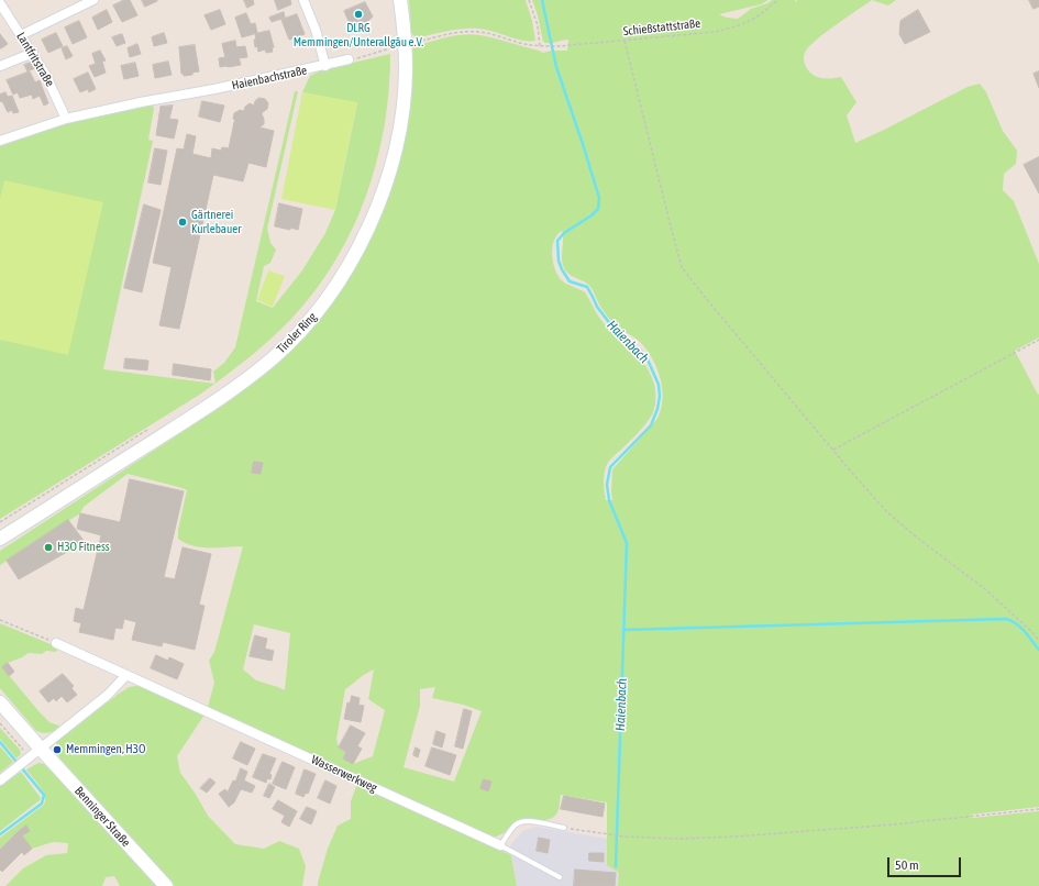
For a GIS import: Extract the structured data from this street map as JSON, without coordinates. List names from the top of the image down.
{
  "streets": {
    "main road": ["Tiroler Ring", "Benninger Straße"],
    "street": ["Lantfritstraße", "Haienbachstraße", "Wasserwerkweg"],
    "path": ["Schießstattstraße"]
  },
  "crossings": [
    ["Lantfritstraße", "Haienbachstraße"]
  ],
  "water": ["Haienbach"],
  "places": [
    "DLRG Memmingen/Unterallgäu e.V.",
    "Gärtnerei Kurlebauer",
    "H3O Fitness",
    "Memmingen, H3O"
  ],
  "scale_bar": "50 m"
}
